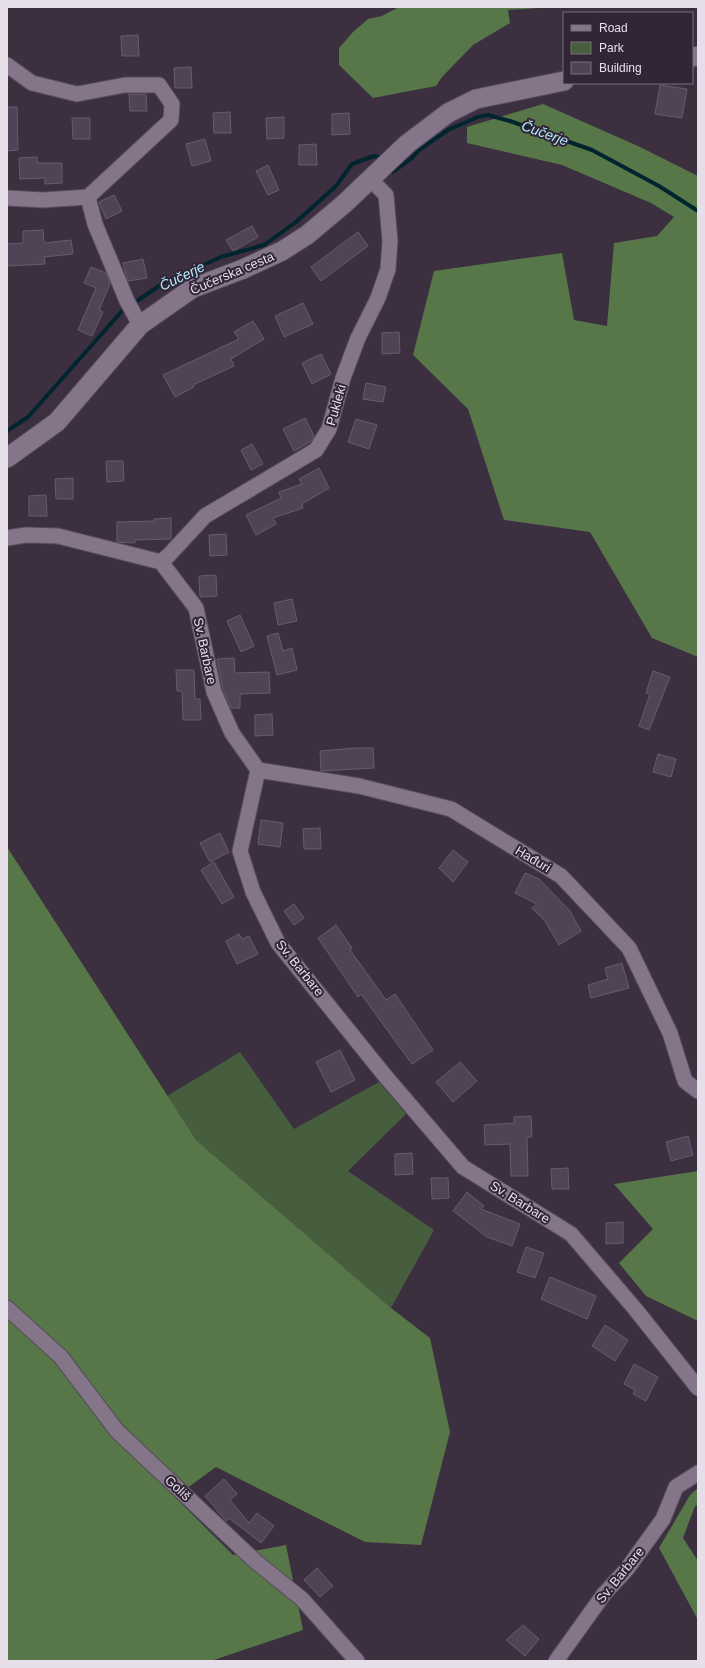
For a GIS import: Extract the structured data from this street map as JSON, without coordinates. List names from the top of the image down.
{
  "streets": {
    "street": [
      "Čučerska cesta",
      "Pukleki",
      "Sv. Barbare",
      "Hađuri",
      "Goliš"
    ]
  },
  "crossings": [
    ["Čučerska cesta", "Pukleki"],
    ["Pukleki", "Sv. Barbare"],
    ["Sv. Barbare", "Hađuri"]
  ],
  "water": ["Čučerje"],
  "legend": ["Road", "Park", "Building"]
}
